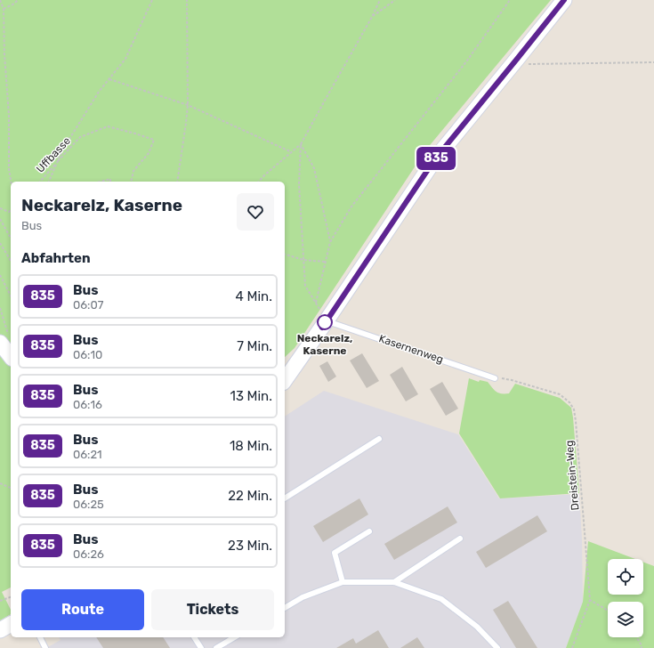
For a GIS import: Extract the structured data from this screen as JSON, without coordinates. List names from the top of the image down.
{
  "streets": {
    "lane": ["Kasernenweg"],
    "path": ["Uffbasse", "Dreistein-Weg"]
  },
  "crossings": [
    ["Kasernenweg", "Dreistein-Weg"]
  ],
  "places": ["Neckarelz, Kaserne"],
  "lines": ["bus line 835"],
  "page": {
    "on_map": "835",
    "heading": [
      ["Neckarelz, Kaserne", "Bus"],
      "Abfahrten"
    ],
    "list": [
      {
        "mark": "835",
        "name": "Bus",
        "note": "06:07",
        "value": "4 Min."
      },
      {
        "mark": "835",
        "name": "Bus",
        "note": "06:10",
        "value": "7 Min."
      },
      {
        "mark": "835",
        "name": "Bus",
        "note": "06:16",
        "value": "13 Min."
      },
      {
        "mark": "835",
        "name": "Bus",
        "note": "06:21",
        "value": "18 Min."
      },
      {
        "mark": "835",
        "name": "Bus",
        "note": "06:25",
        "value": "22 Min."
      },
      {
        "mark": "835",
        "name": "Bus",
        "note": "06:26",
        "value": "23 Min."
      }
    ],
    "buttons": ["Route", "Tickets"]
  }
}
